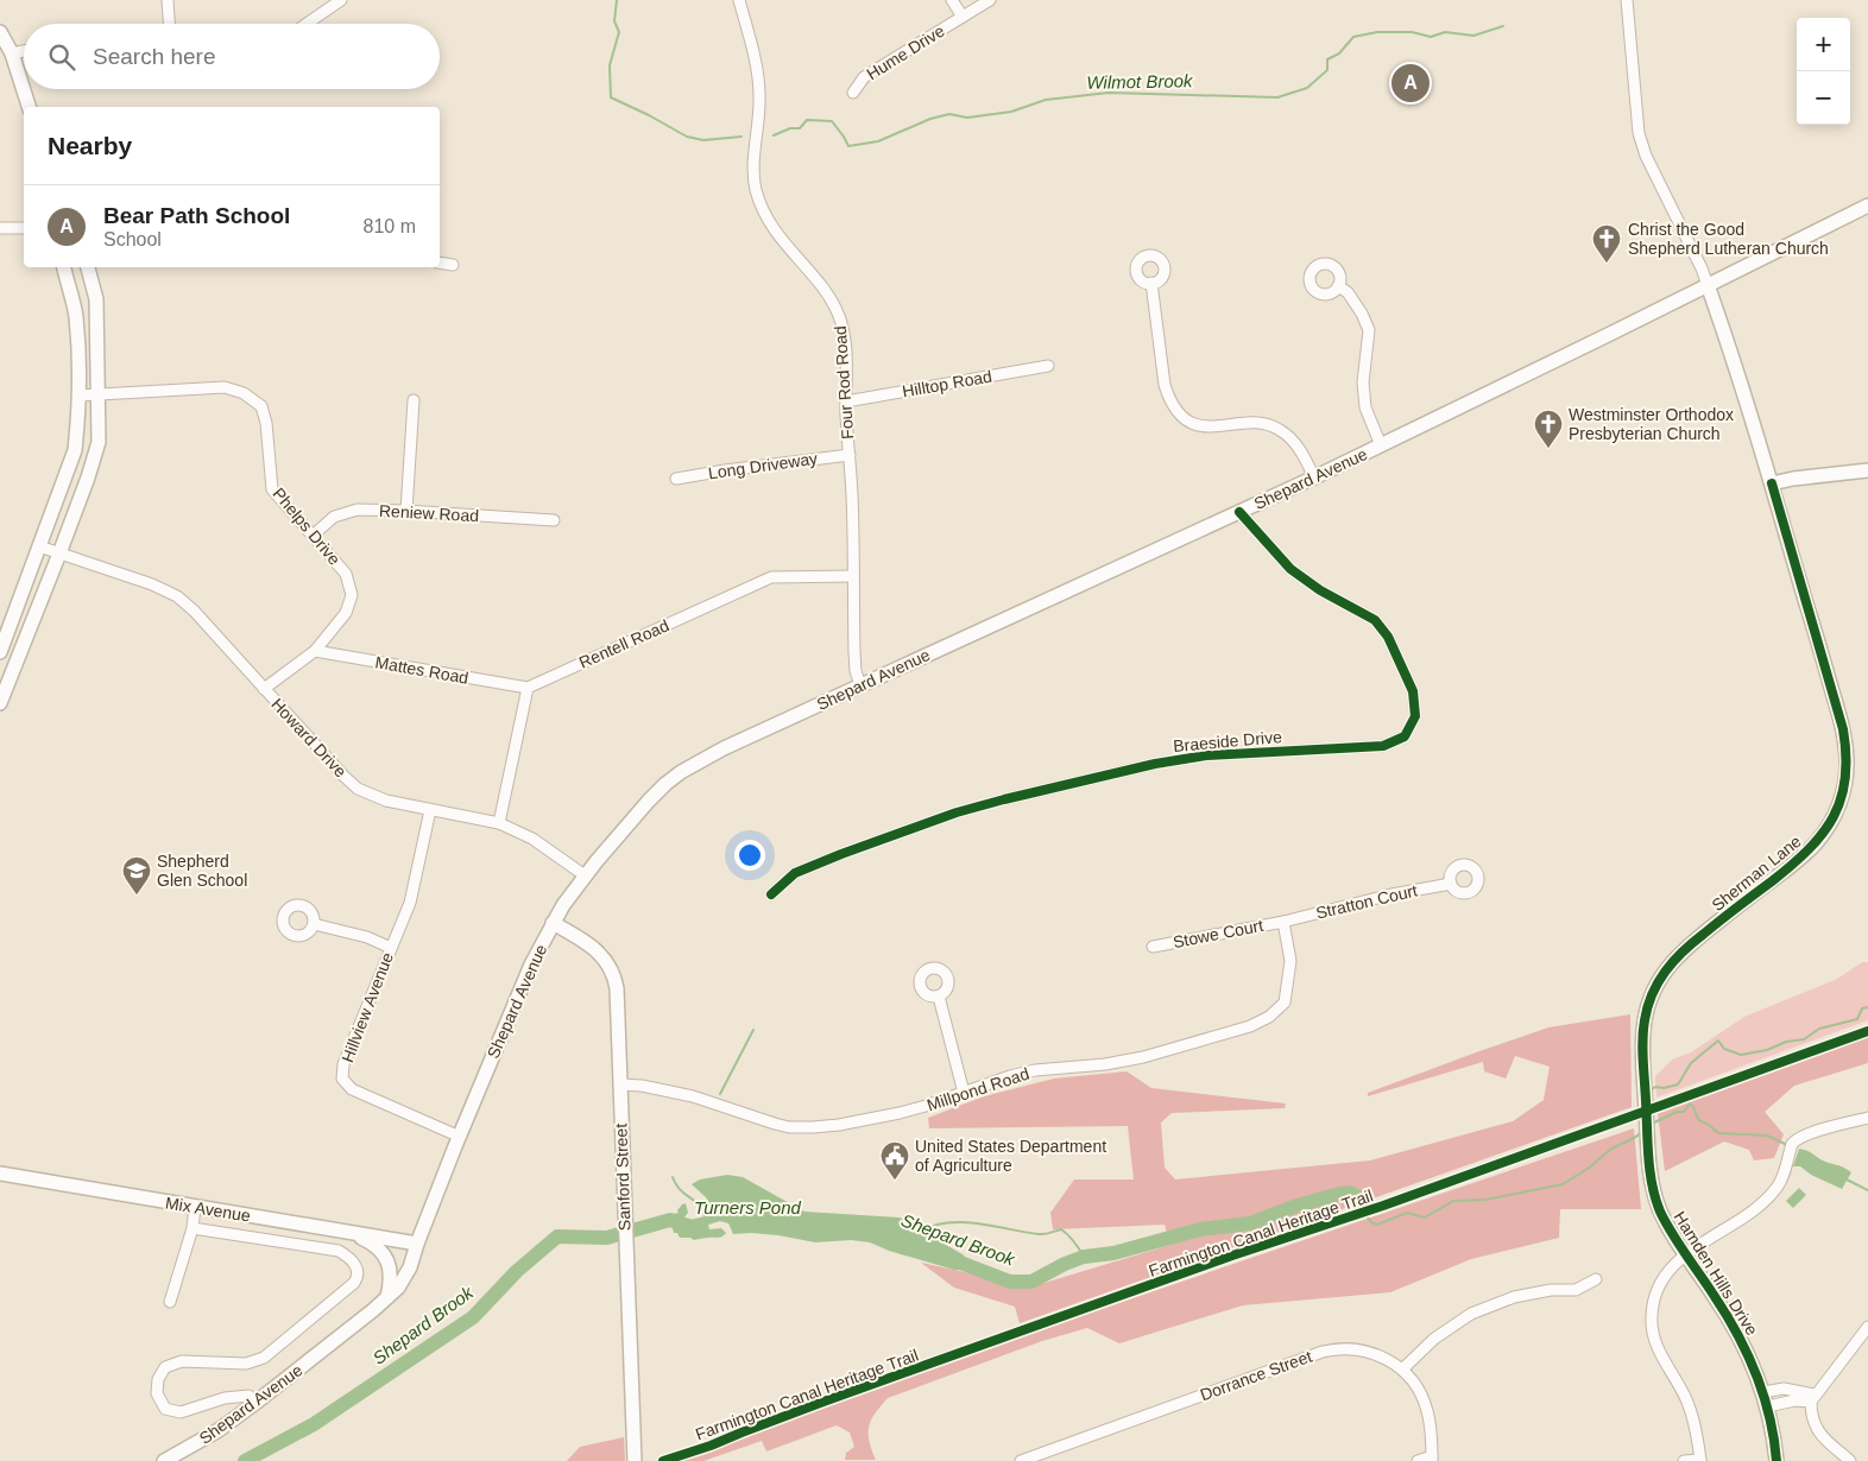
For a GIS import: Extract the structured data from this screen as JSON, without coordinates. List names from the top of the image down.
{
  "streets": {
    "street": [
      "Hume Drive",
      "Four Rod Road",
      "Hilltop Road",
      "Long Driveway",
      "Shepard Avenue",
      "Reniew Road",
      "Phelps Drive",
      "Rentell Road",
      "Mattes Road",
      "Howard Drive",
      "Braeside Drive",
      "Sherman Lane",
      "Stratton Court",
      "Stowe Court",
      "Hillview Avenue",
      "Millpond Road",
      "Sanford Street",
      "Mix Avenue",
      "Hamden Hills Drive",
      "Dorrance Street"
    ],
    "cycle path": ["Farmington Canal Heritage Trail"]
  },
  "crossings": [
    ["Four Rod Road", "Hilltop Road"],
    ["Four Rod Road", "Long Driveway"],
    ["Four Rod Road", "Shepard Avenue"],
    ["Four Rod Road", "Rentell Road"],
    ["Shepard Avenue", "Howard Drive"],
    ["Shepard Avenue", "Braeside Drive"],
    ["Shepard Avenue", "Sherman Lane"],
    ["Shepard Avenue", "Hillview Avenue"],
    ["Shepard Avenue", "Sanford Street"],
    ["Shepard Avenue", "Mix Avenue"],
    ["Reniew Road", "Phelps Drive"],
    ["Phelps Drive", "Mattes Road"],
    ["Phelps Drive", "Howard Drive"],
    ["Rentell Road", "Mattes Road"],
    ["Howard Drive", "Hillview Avenue"],
    ["Sherman Lane", "Hamden Hills Drive"],
    ["Stratton Court", "Stowe Court"],
    ["Stratton Court", "Millpond Road"],
    ["Stowe Court", "Millpond Road"],
    ["Millpond Road", "Sanford Street"]
  ],
  "water": ["Wilmot Brook", "Turners Pond", "Shepard Brook"],
  "places": {
    "church": ["Christ the Good Shepherd Lutheran Church", "Westminster Orthodox Presbyterian Church"],
    "school or university": ["Shepherd Glen School"],
    "public building": ["United States Department of Agriculture"]
  },
  "page": {
    "map_buttons": ["+", "−"],
    "search": "Search here",
    "pins": "A",
    "heading": "Nearby",
    "list": [
      {
        "mark": "A",
        "name": "Bear Path School",
        "note": "School",
        "value": "810 m"
      }
    ]
  }
}
